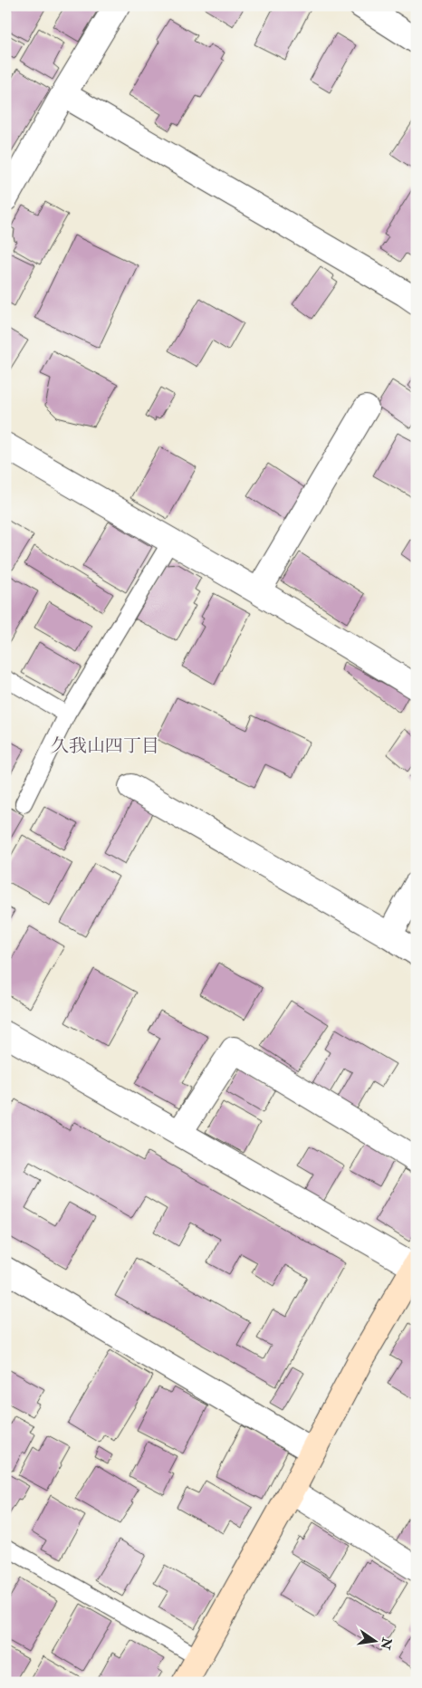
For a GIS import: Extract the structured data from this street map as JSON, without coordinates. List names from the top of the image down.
{
  "districts": ["久我山四丁目"],
  "north": "right"
}
